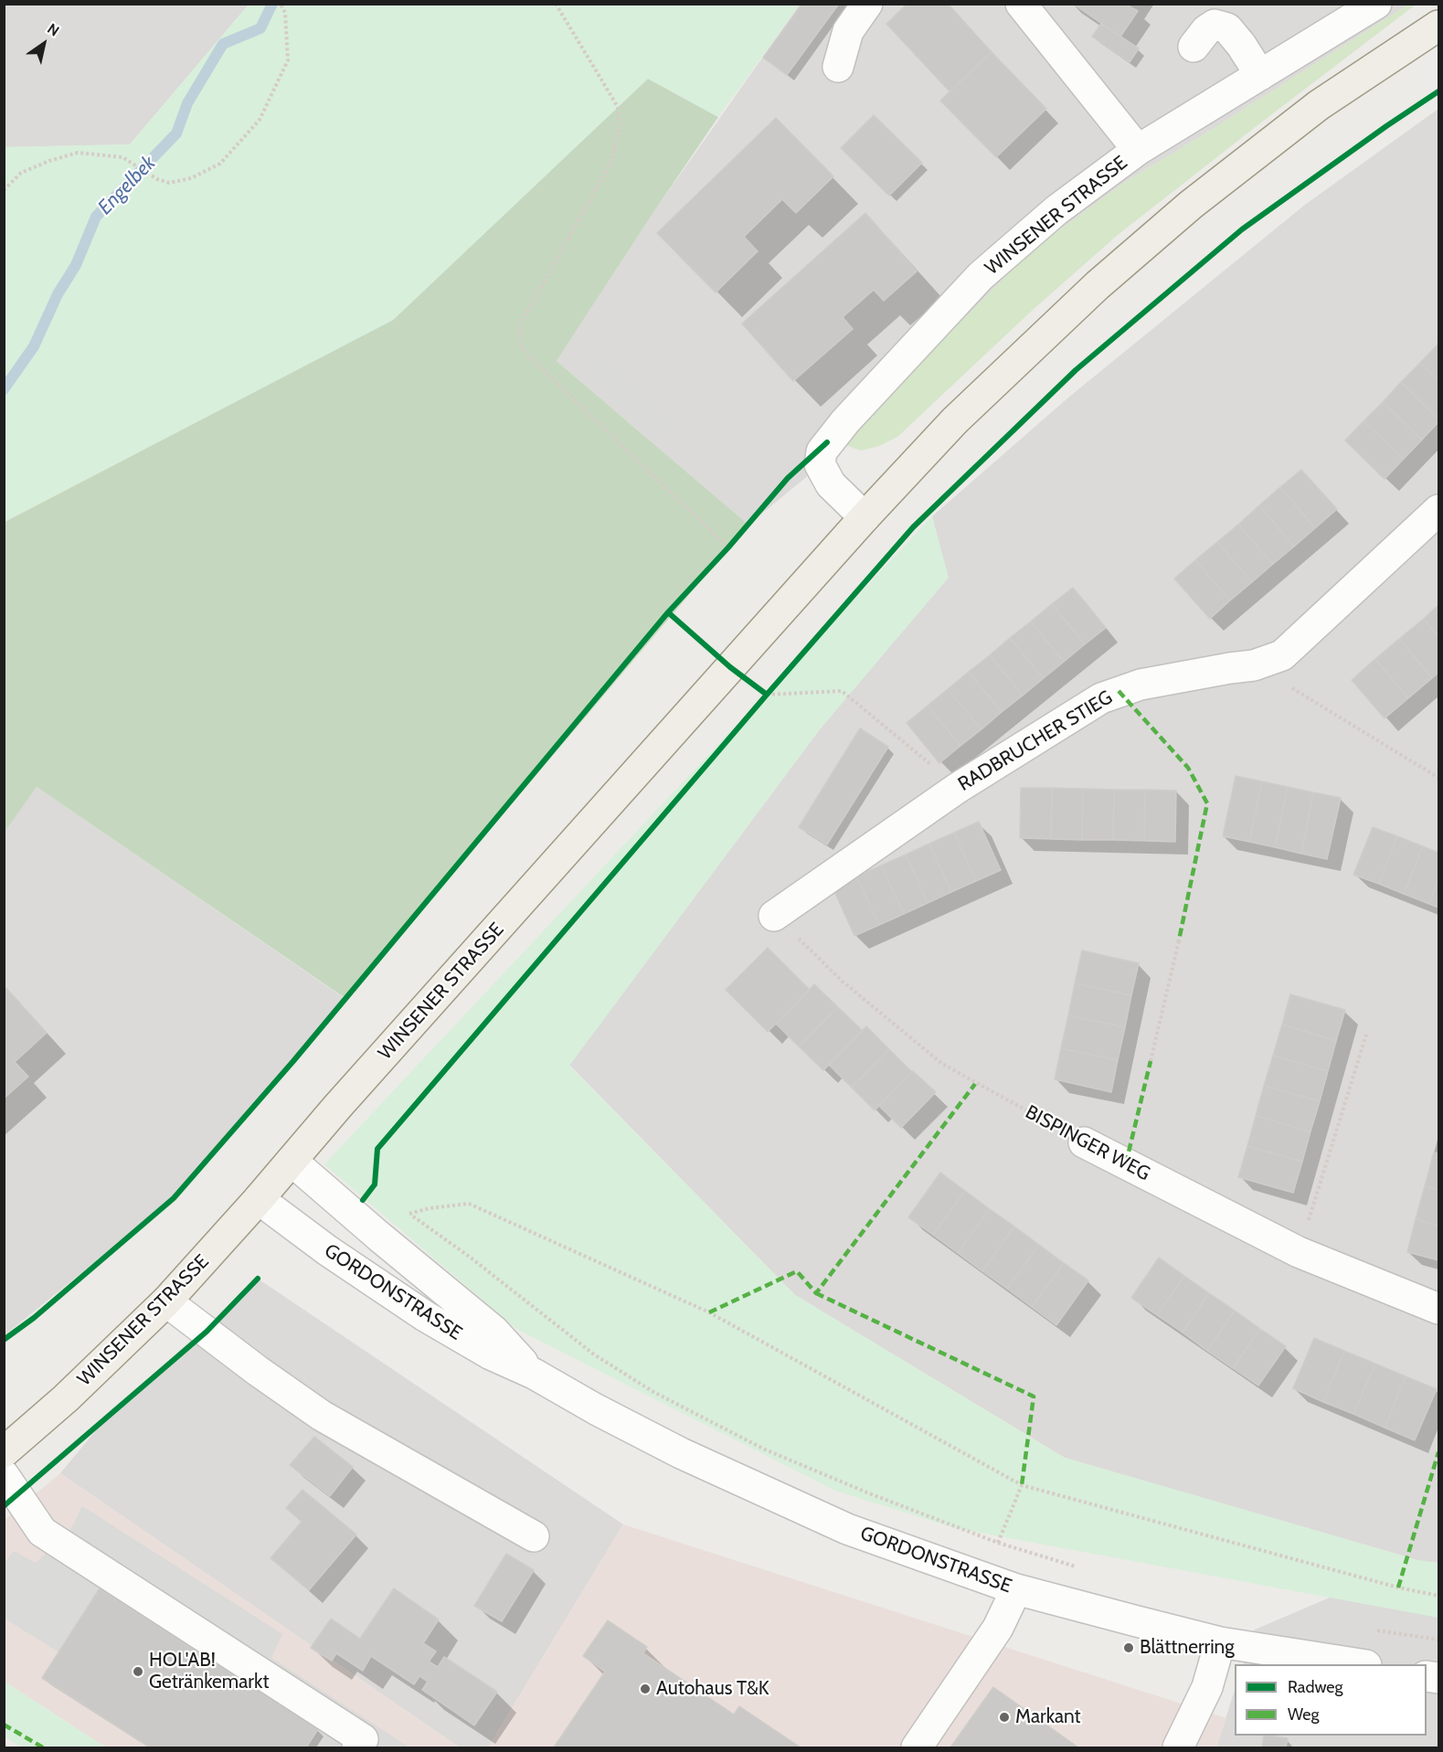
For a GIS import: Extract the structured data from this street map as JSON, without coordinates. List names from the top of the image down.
{
  "streets": {
    "main road": ["WINSENER STRASSE"],
    "street": ["RADBRUCHER STIEG", "BISPINGER WEG", "GORDONSTRASSE"]
  },
  "crossings": [
    ["WINSENER STRASSE", "GORDONSTRASSE"],
    ["RADBRUCHER STIEG", "BISPINGER WEG"]
  ],
  "water": ["Engelbek"],
  "places": [
    "Blättnerring",
    "HOL'AB! Getränkemarkt",
    "Autohaus T&K",
    "Markant"
  ],
  "legend": ["Radweg", "Weg"],
  "north": "top right"
}
